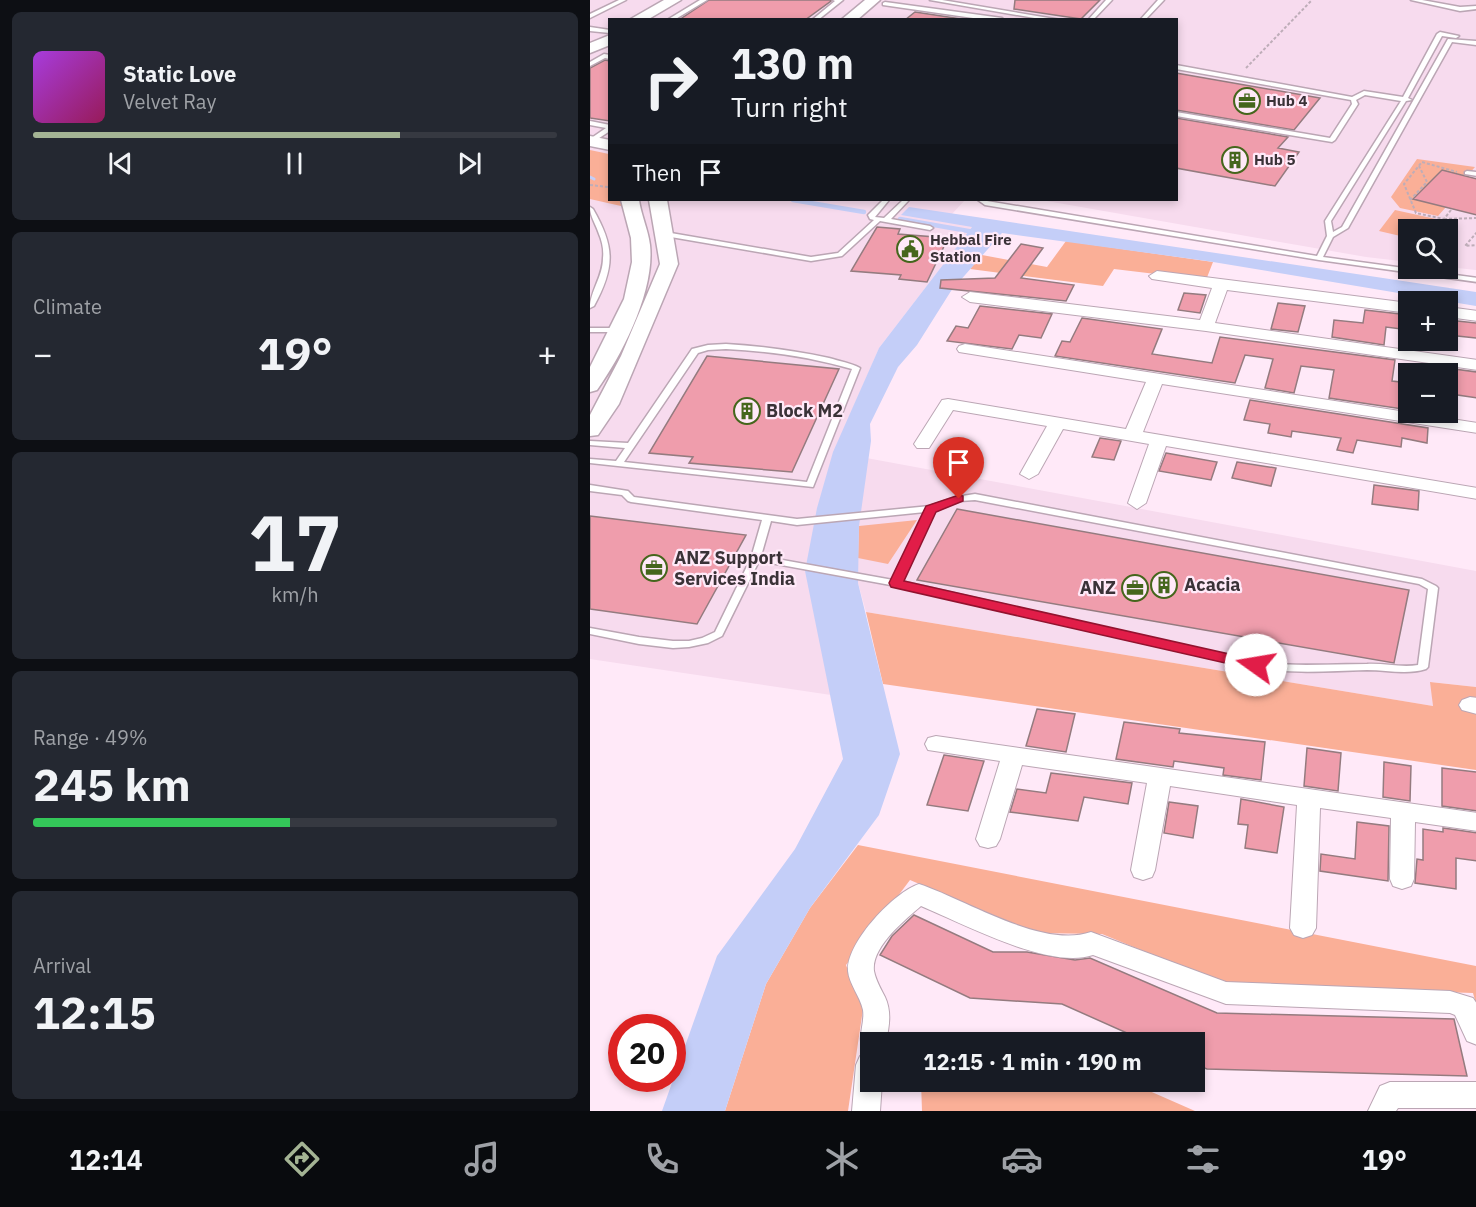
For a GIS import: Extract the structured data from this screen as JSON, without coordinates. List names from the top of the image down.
{
  "places": {
    "office": ["Hub 4", "ANZ Support Services India", "ANZ"],
    "building": ["Hub 5", "Block M2", "Acacia"],
    "public building": ["Hebbal Fire Station"]
  },
  "page": {
    "turn": ["130 m", "Turn right"],
    "song": ["Static Love", "Velvet Ray"],
    "then": "Then",
    "map_buttons": ["+", "−"],
    "tile": [
      "Climate",
      ["17", "km/h"],
      ["Range · 49%", "245 km"],
      ["Arrival", "12:15"]
    ],
    "heat": ["−", "19°", "+"],
    "limit": "20",
    "trip": "12:15 · 1 min · 190 m",
    "tabs": ["12:14", "19°"]
  }
}
